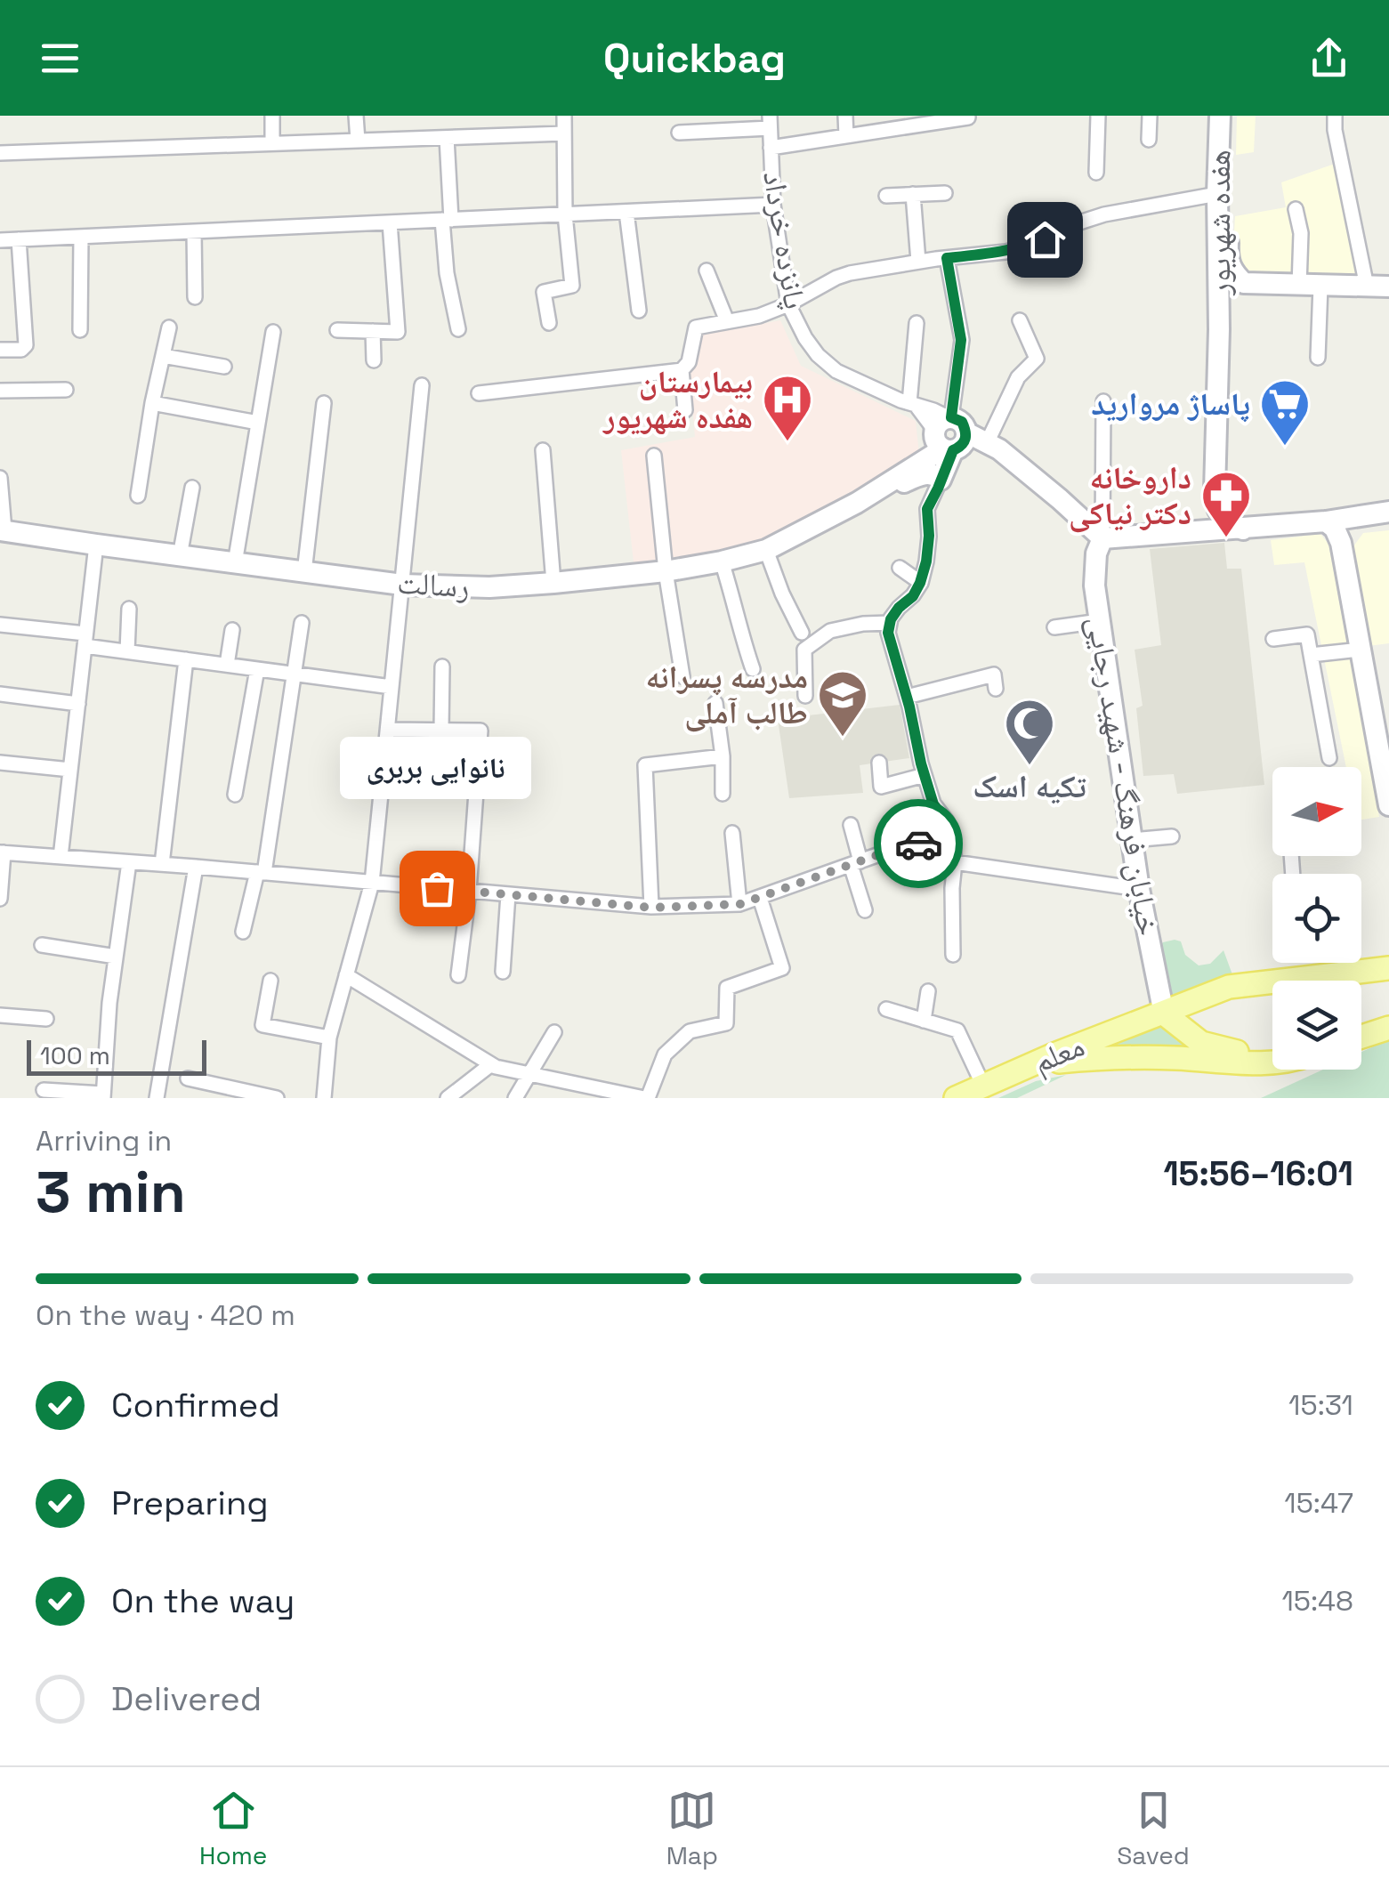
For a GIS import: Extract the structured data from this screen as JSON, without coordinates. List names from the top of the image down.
{
  "streets": {
    "main road": [
      "هفده شهریور",
      "رسالت",
      "خیابان فرهنگ - شهید رجایی",
      "معلم"
    ],
    "street": ["پانزده خرداد"]
  },
  "crossings": [
    ["پانزده خرداد", "رسالت"],
    ["خیابان فرهنگ - شهید رجایی", "معلم"]
  ],
  "places": {
    "hospital": ["بیمارستان هفده شهریور"],
    "supermarket": ["پاساژ مروارید"],
    "pharmacy": ["داروخانه دکتر نیاکی"],
    "school or university": ["مدرسه پسرانه طالب آملی"],
    "mosque": ["تکیه اسک"],
    "other": ["نانوایی بربری"]
  },
  "scale_bar": "100 m",
  "north": "right",
  "page": {
    "header": "Quickbag",
    "bubble": "نانوایی بربری",
    "scale": "100 m",
    "heading": ["3 min", "Arriving in", "15:56–16:01"],
    "bar": "On the way · 420 m",
    "list": [
      ["Confirmed", "15:31"],
      ["Preparing", "15:47"],
      ["On the way", "15:48"],
      "Delivered"
    ],
    "tabs": ["Home", "Map", "Saved"]
  }
}
